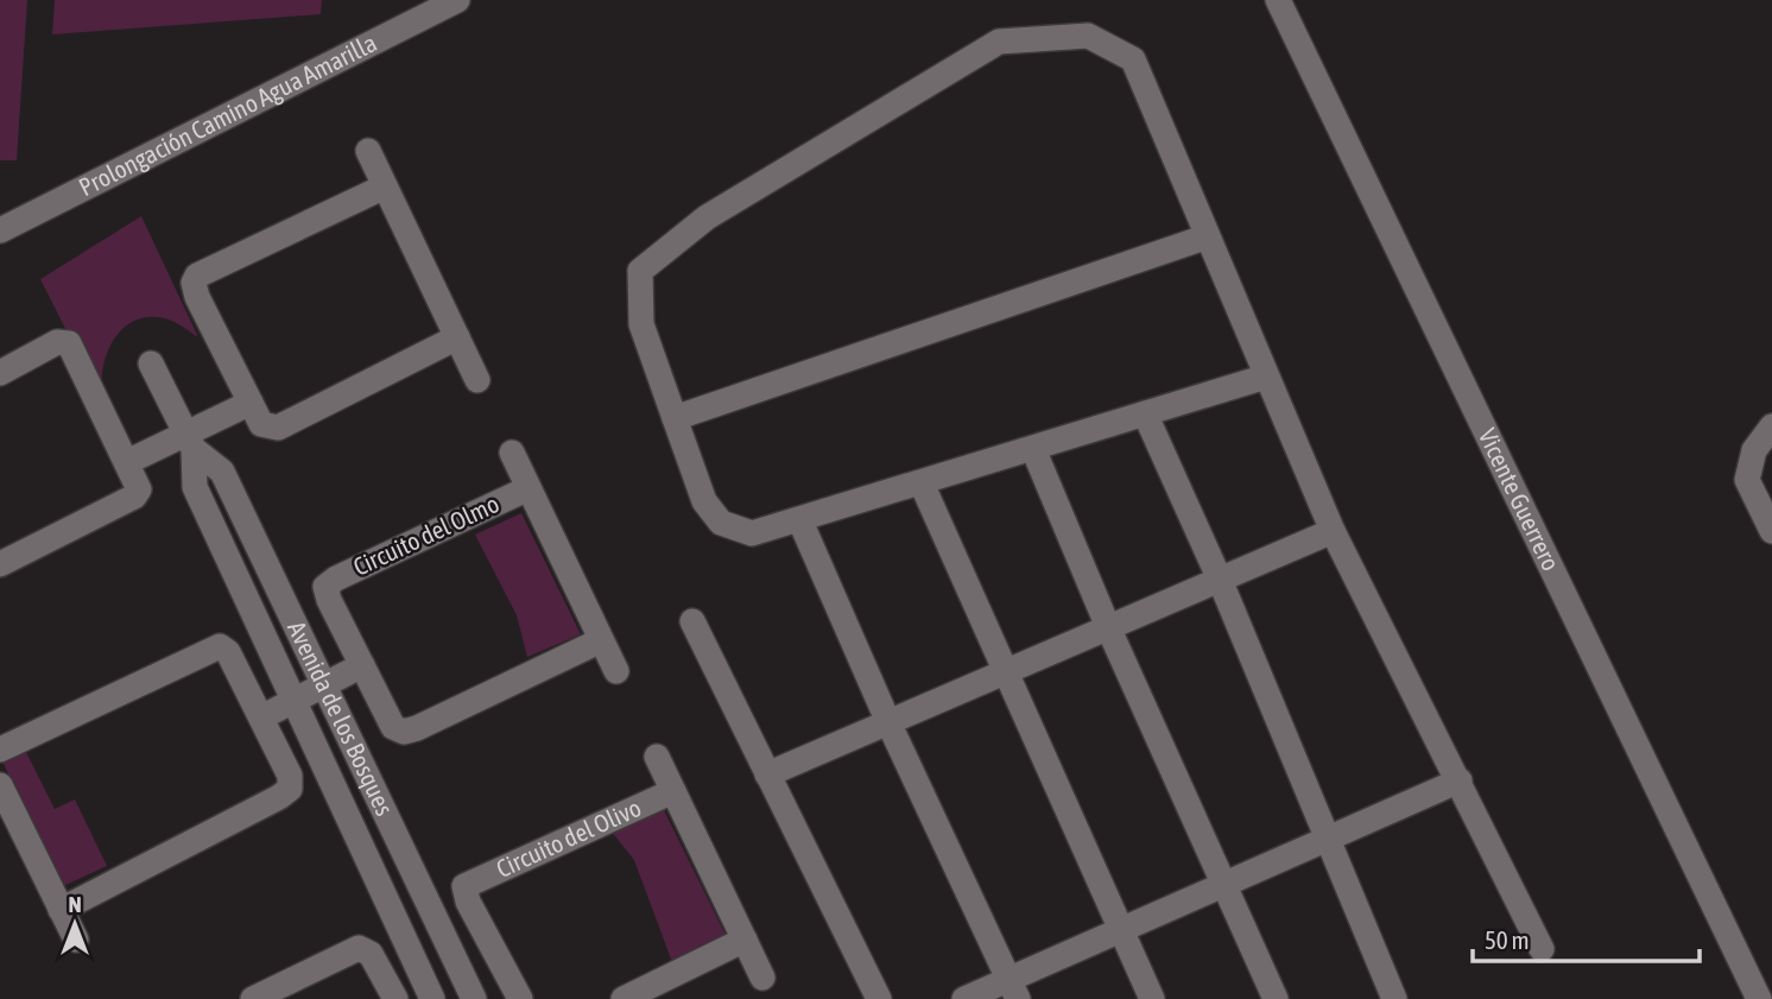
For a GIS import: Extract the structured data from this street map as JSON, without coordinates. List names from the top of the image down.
{
  "streets": {
    "street": [
      "Prolongación Camino Agua Amarilla",
      "Vicente Guerrero",
      "Circuito del Olmo",
      "Avenida de los Bosques",
      "Circuito del Olivo"
    ]
  },
  "scale_bar": "50 m",
  "north": "top"
}
